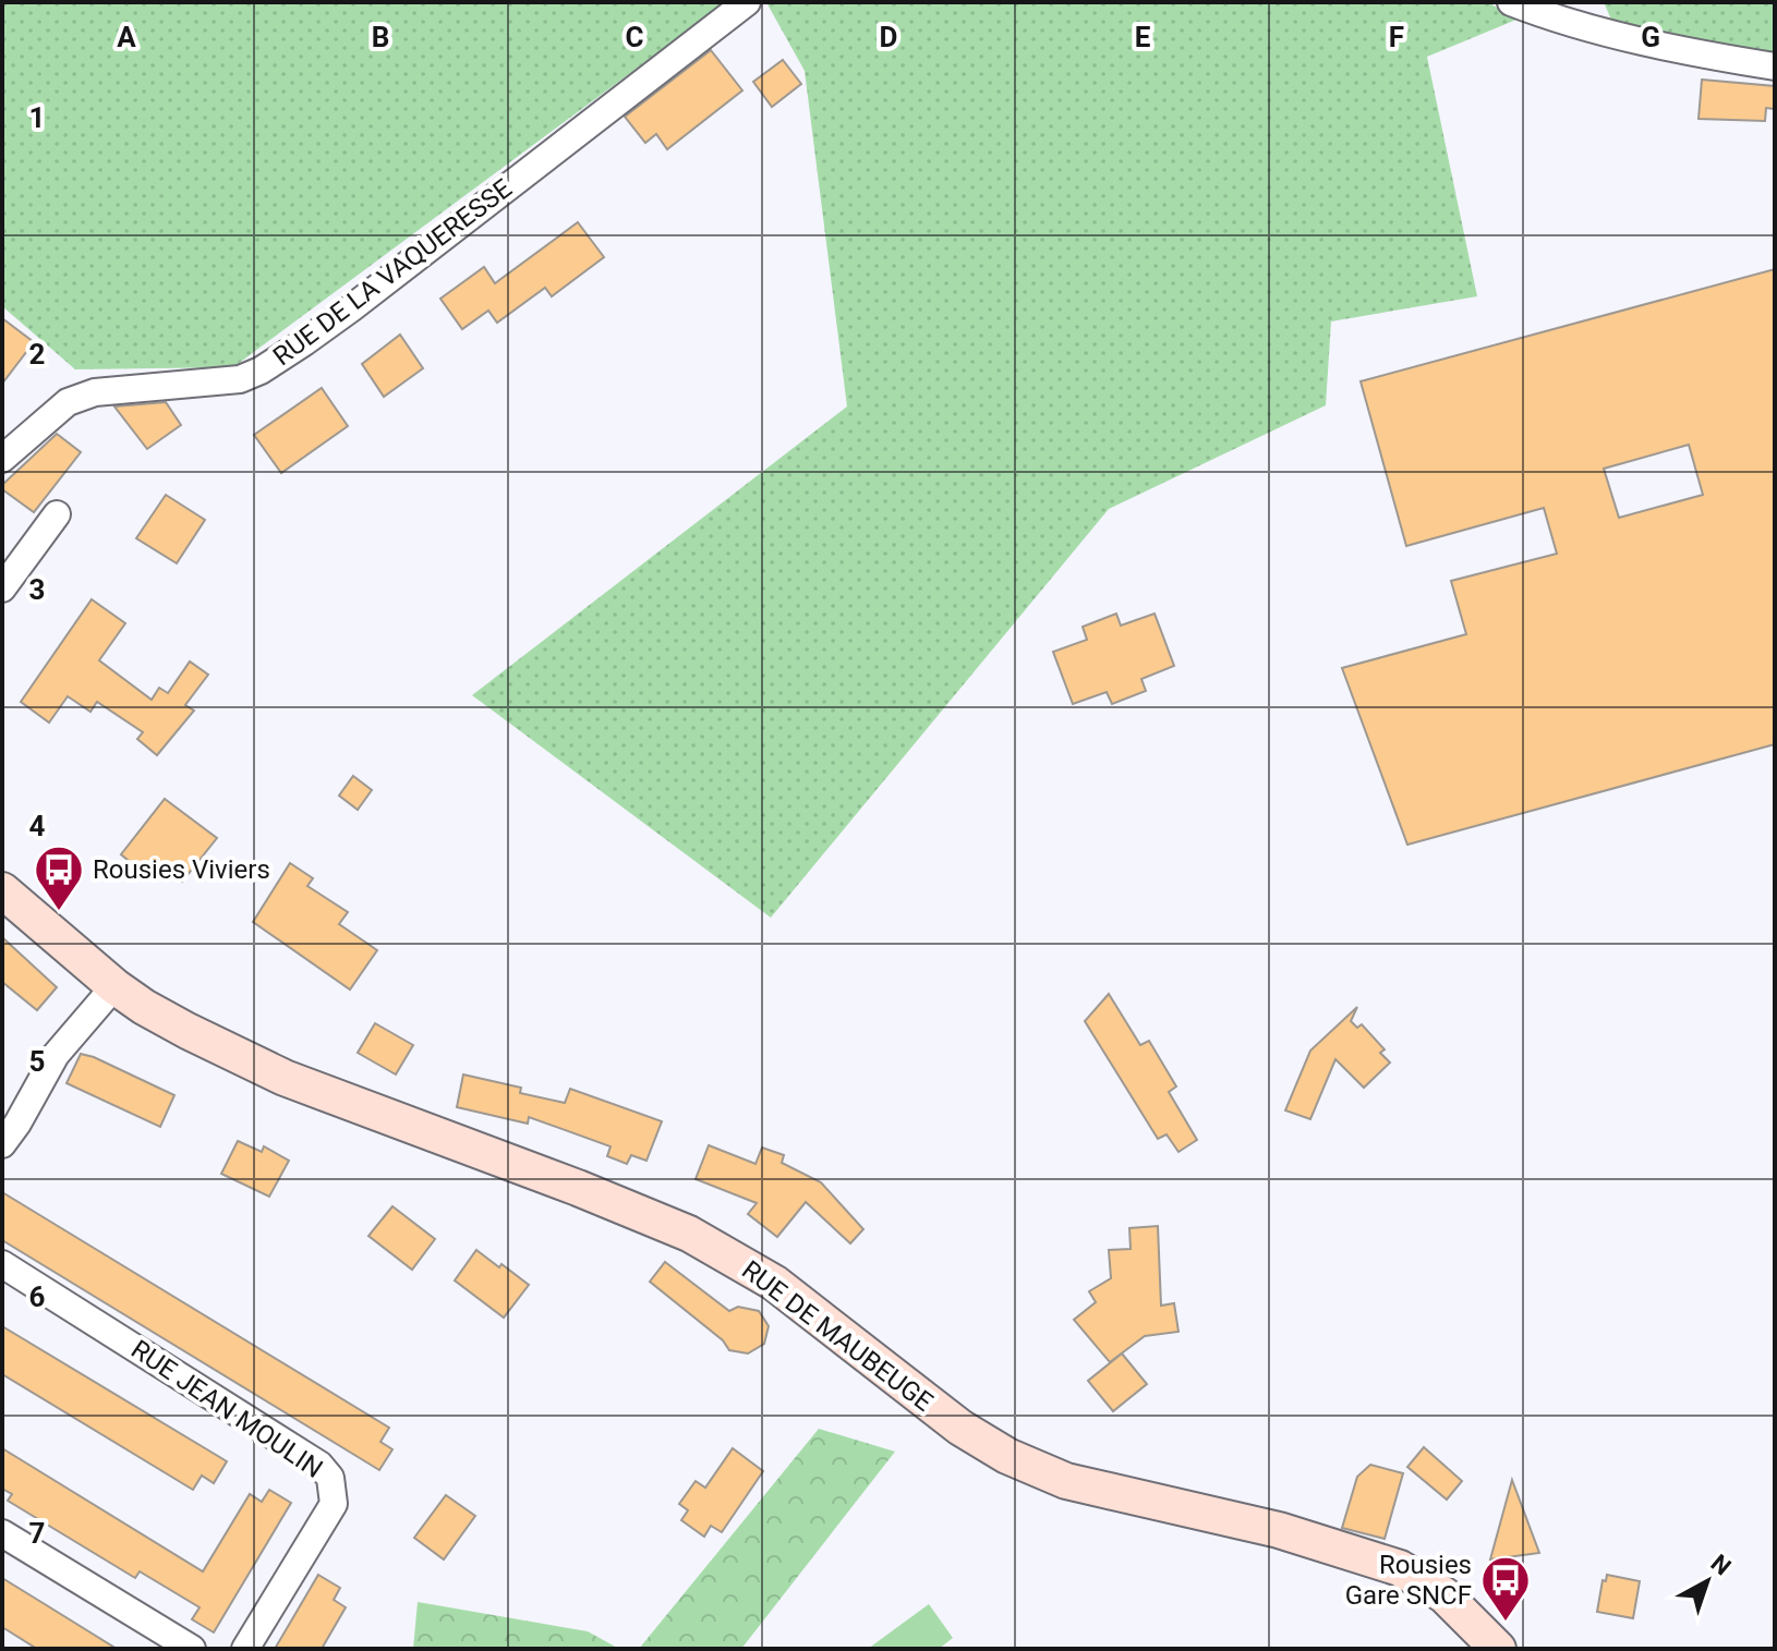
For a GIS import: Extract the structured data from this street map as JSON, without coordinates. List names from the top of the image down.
{
  "streets": {
    "street": ["RUE DE LA VAQUERESSE", "RUE DE MAUBEUGE", "RUE JEAN MOULIN"]
  },
  "places": {
    "bus stop": ["Rousies Viviers", "Rousies Gare SNCF"]
  },
  "north": "top right",
  "grid": {
    "columns": [
      "A",
      "B",
      "C",
      "D",
      "E",
      "F",
      "G"
    ],
    "rows": [
      "1",
      "2",
      "3",
      "4",
      "5",
      "6",
      "7"
    ]
  }
}
